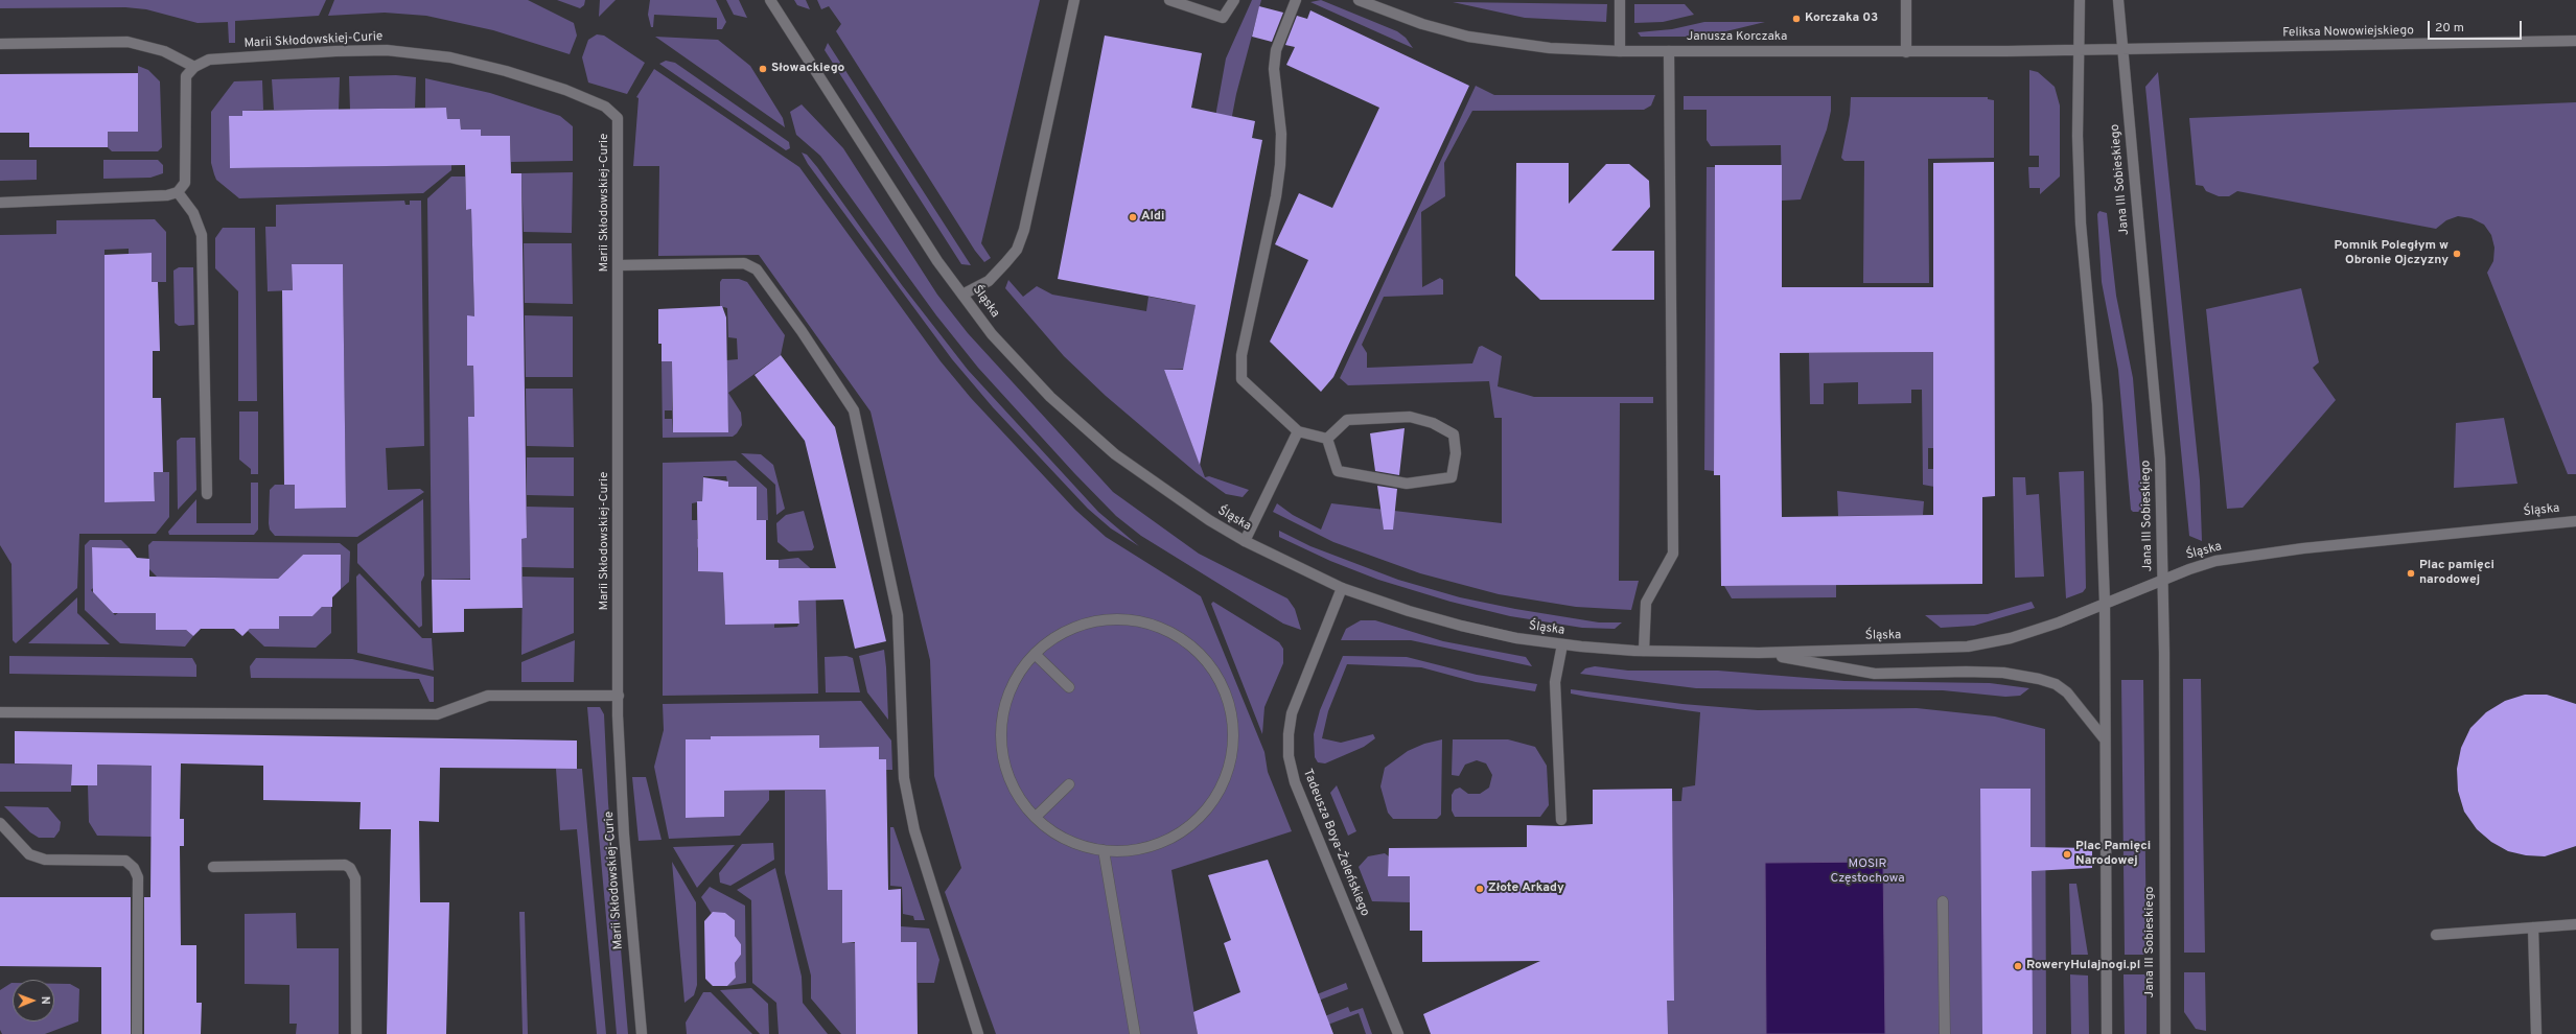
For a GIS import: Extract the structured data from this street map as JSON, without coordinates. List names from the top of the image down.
{
  "streets": {
    "street": [
      "Feliksa Nowowiejskiego",
      "Janusza Korczaka",
      "Marii Skłodowskiej-Curie",
      "Jana III Sobieskiego",
      "Śląska",
      "Tadeusza Boya-Żeleńskiego"
    ]
  },
  "crossings": [
    ["Feliksa Nowowiejskiego", "Janusza Korczaka"],
    ["Feliksa Nowowiejskiego", "Jana III Sobieskiego"],
    ["Janusza Korczaka", "Jana III Sobieskiego"],
    ["Jana III Sobieskiego", "Śląska"],
    ["Śląska", "Tadeusza Boya-Żeleńskiego"]
  ],
  "parks": ["MOSIR Częstochowa"],
  "places": [
    "Korczaka 03",
    "Słowackiego",
    "Aldi",
    "Pomnik Poległym w Obronie Ojczyzny",
    "Plac pamięci narodowej",
    "Plac Pamięci Narodowej",
    "Złote Arkady",
    "RoweryHulajnogi.pl"
  ],
  "scale_bar": "20 m",
  "north": "right"
}
